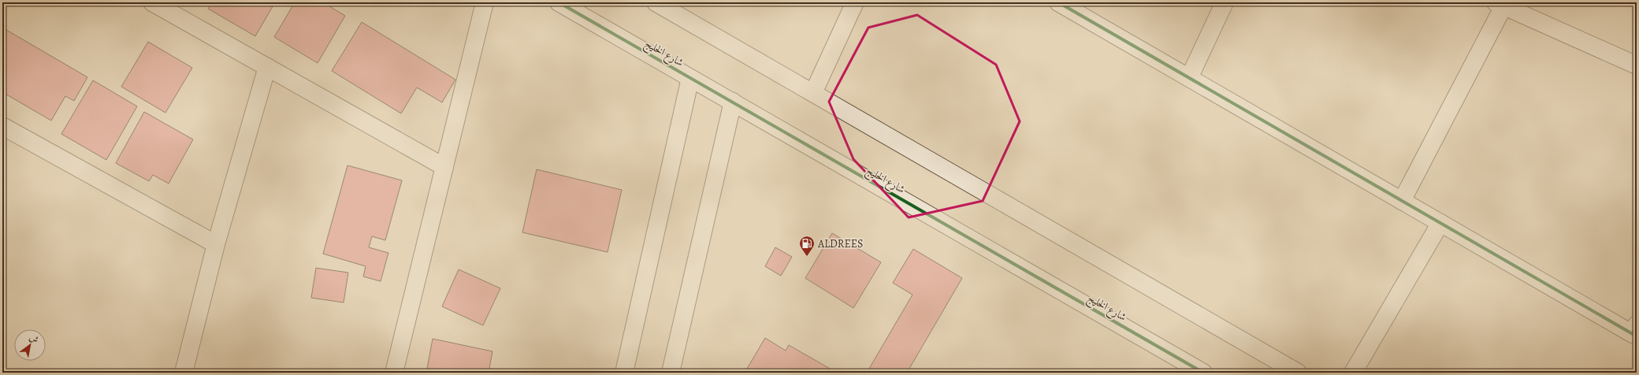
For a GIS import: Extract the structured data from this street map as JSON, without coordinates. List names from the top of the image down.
{
  "streets": {
    "street": ["شارع الخليج"]
  },
  "places": {
    "fuel station": ["ALDREES"]
  },
  "north": "top right"
}
